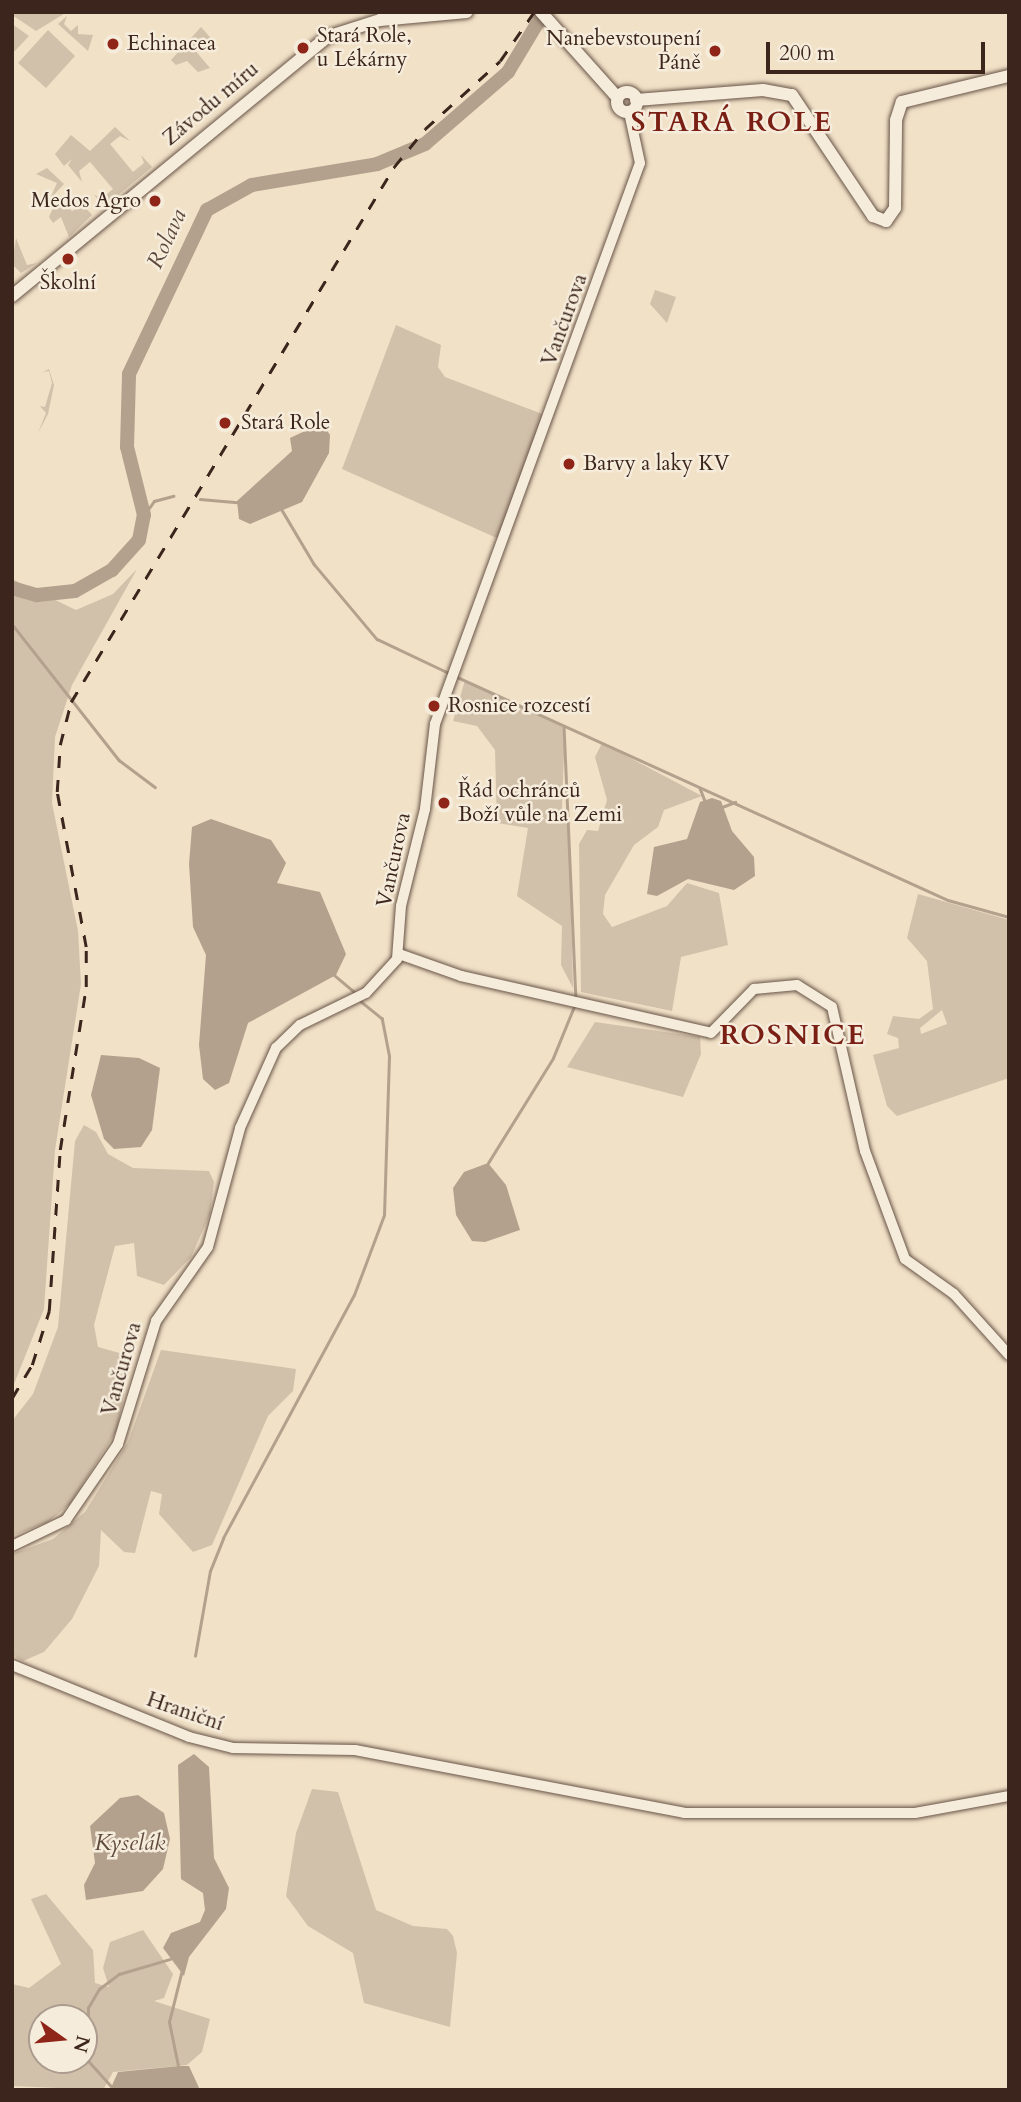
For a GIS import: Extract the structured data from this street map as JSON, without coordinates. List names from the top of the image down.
{
  "streets": {
    "main road": ["Závodu míru"],
    "street": ["Vančurova", "Hraniční"]
  },
  "districts": ["STARÁ ROLE", "ROSNICE"],
  "water": ["Rolava", "Kyselák"],
  "places": [
    "Echinacea",
    "Stará Role, u Lékárny",
    "Nanebevstoupení Páně",
    "Medos Agro",
    "Školní",
    "Stará Role",
    "Barvy a laky KV",
    "Rosnice rozcestí",
    "Řád ochránců Boží vůle na Zemi"
  ],
  "scale_bar": "200 m",
  "north": "right"
}
